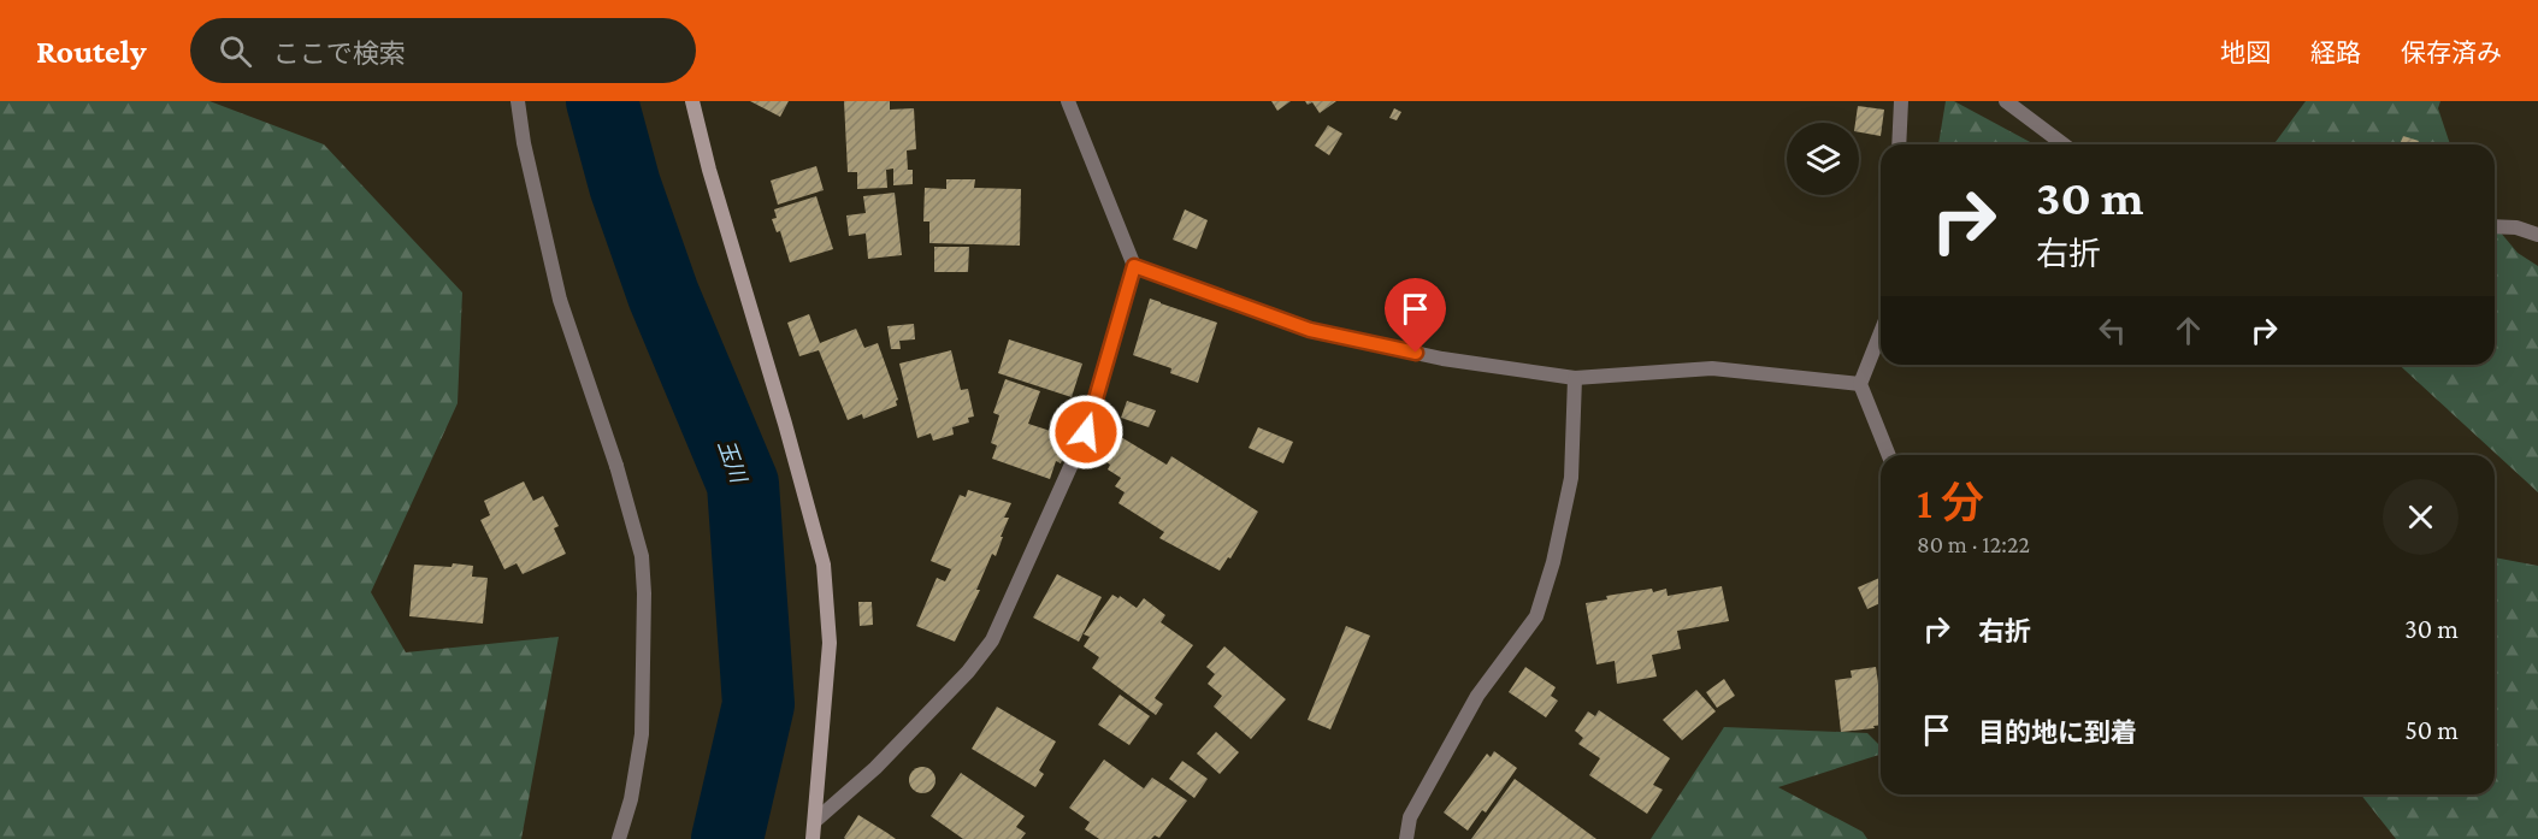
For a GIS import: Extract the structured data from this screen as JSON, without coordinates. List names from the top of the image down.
{
  "water": ["玉川"],
  "page": {
    "header": "Routely",
    "search": "ここで検索",
    "nav": ["地図", "経路", "保存済み"],
    "turn": ["30 m", "右折"],
    "heading": ["1 分", "80 m · 12:22"],
    "list": [
      {
        "name": "右折",
        "value": "30 m"
      },
      {
        "name": "目的地に到着",
        "value": "50 m"
      }
    ]
  }
}
